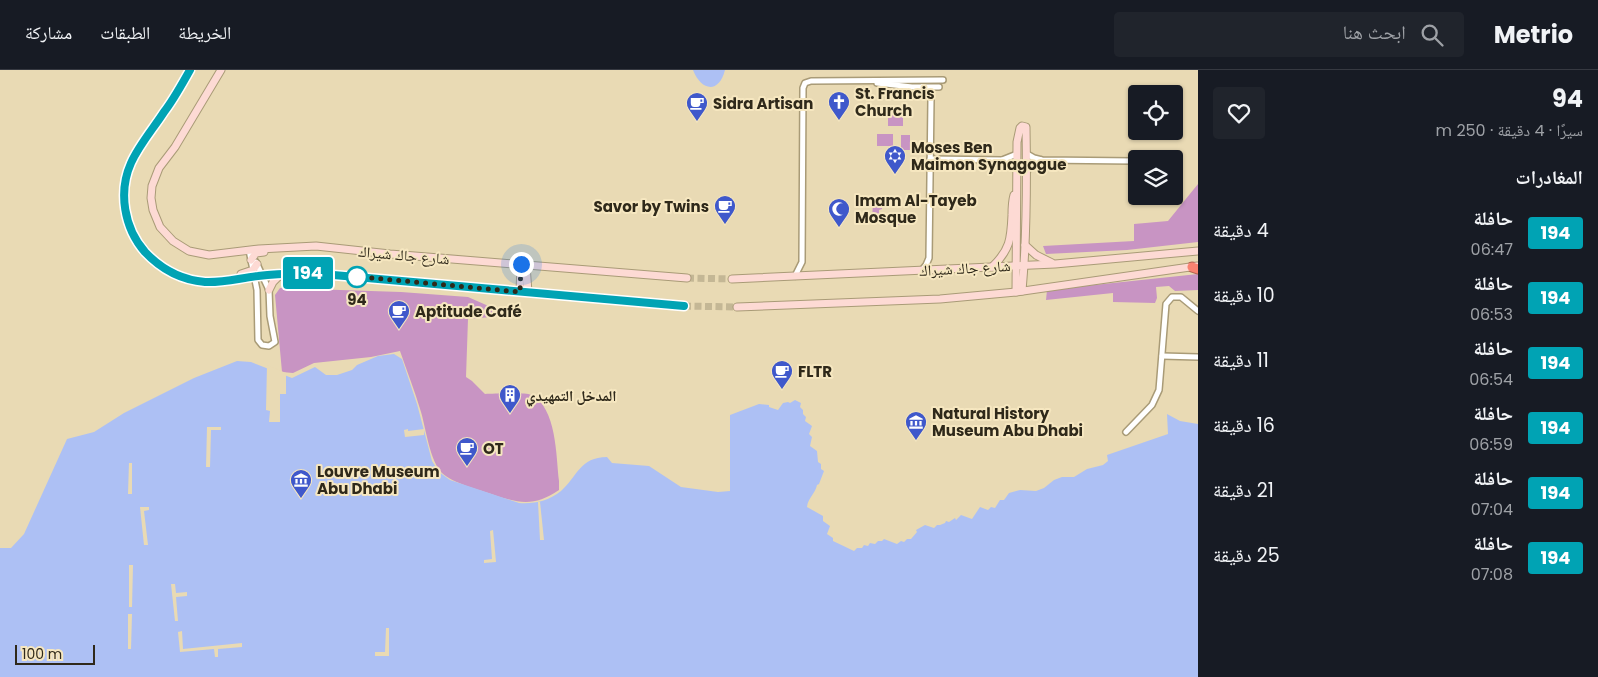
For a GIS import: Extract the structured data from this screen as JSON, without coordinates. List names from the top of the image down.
{
  "streets": {
    "street": ["شارع جاك شيراك"]
  },
  "places": {
    "church": ["St. Francis Church"],
    "cafe": [
      "Sidra Artisan",
      "Savor by Twins",
      "Aptitude Café",
      "FLTR",
      "OT"
    ],
    "synagogue": ["Moses Ben Maimon Synagogue"],
    "mosque": ["Imam Al-Tayeb Mosque"],
    "other": ["94"],
    "building": ["المدخل التمهيدي"],
    "museum": ["Natural History Museum Abu Dhabi", "Louvre Museum Abu Dhabi"]
  },
  "lines": ["bus line 194"],
  "scale_bar": "100 m",
  "page": {
    "header": "Metrio",
    "search": "ابحث هنا",
    "nav": ["الخريطة", "الطبقات", "مشاركة"],
    "heading": [
      ["94", "سيرًا · 4 دقيقة · 250 m"],
      "المغادرات"
    ],
    "on_map": "194",
    "list": [
      {
        "mark": "194",
        "name": "حافلة",
        "note": "06:47",
        "value": "4 دقيقة"
      },
      {
        "mark": "194",
        "name": "حافلة",
        "note": "06:53",
        "value": "10 دقيقة"
      },
      {
        "mark": "194",
        "name": "حافلة",
        "note": "06:54",
        "value": "11 دقيقة"
      },
      {
        "mark": "194",
        "name": "حافلة",
        "note": "06:59",
        "value": "16 دقيقة"
      },
      {
        "mark": "194",
        "name": "حافلة",
        "note": "07:04",
        "value": "21 دقيقة"
      },
      {
        "mark": "194",
        "name": "حافلة",
        "note": "07:08",
        "value": "25 دقيقة"
      }
    ],
    "scale": "100 m"
  }
}
